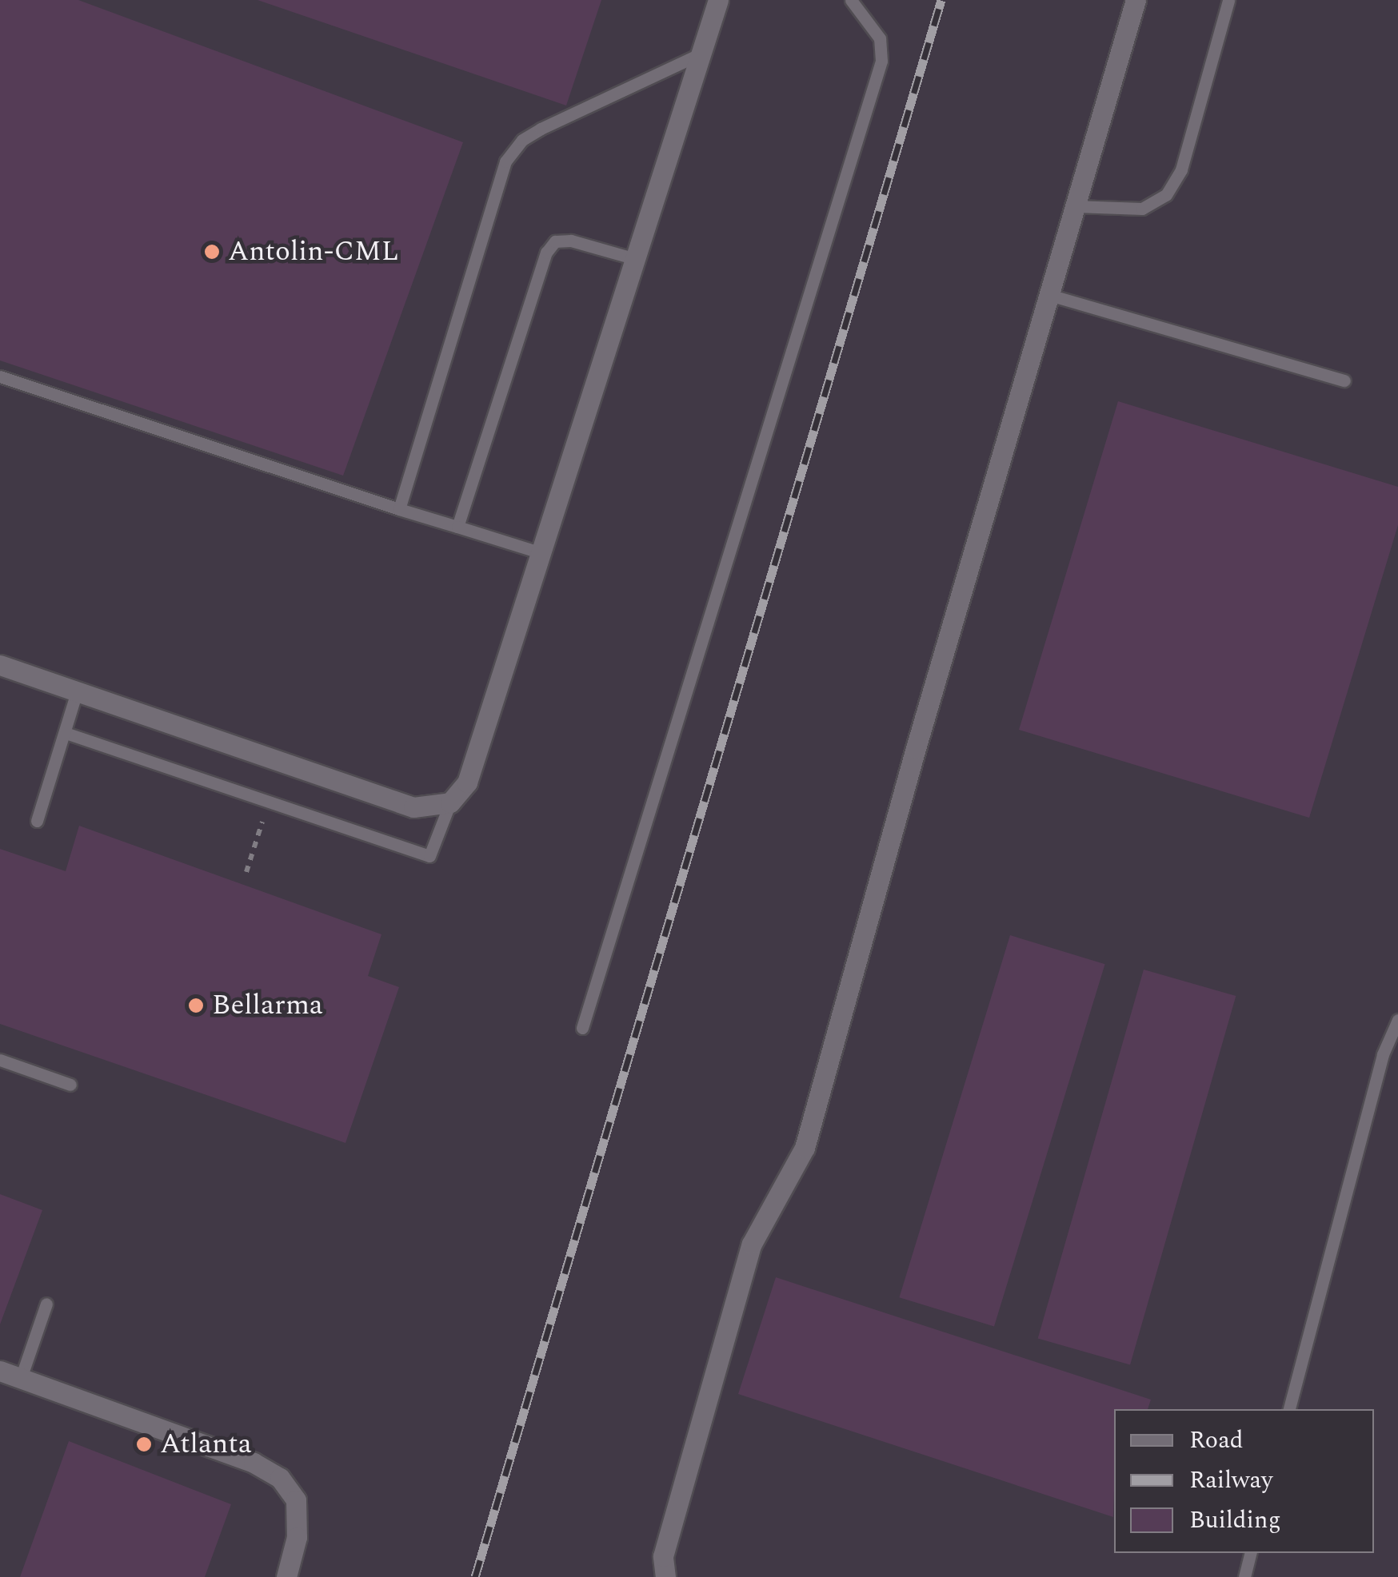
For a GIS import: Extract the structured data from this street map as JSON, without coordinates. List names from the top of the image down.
{
  "places": ["Antolin-CML", "Bellarma", "Atlanta"],
  "legend": ["Road", "Railway", "Building"]
}
